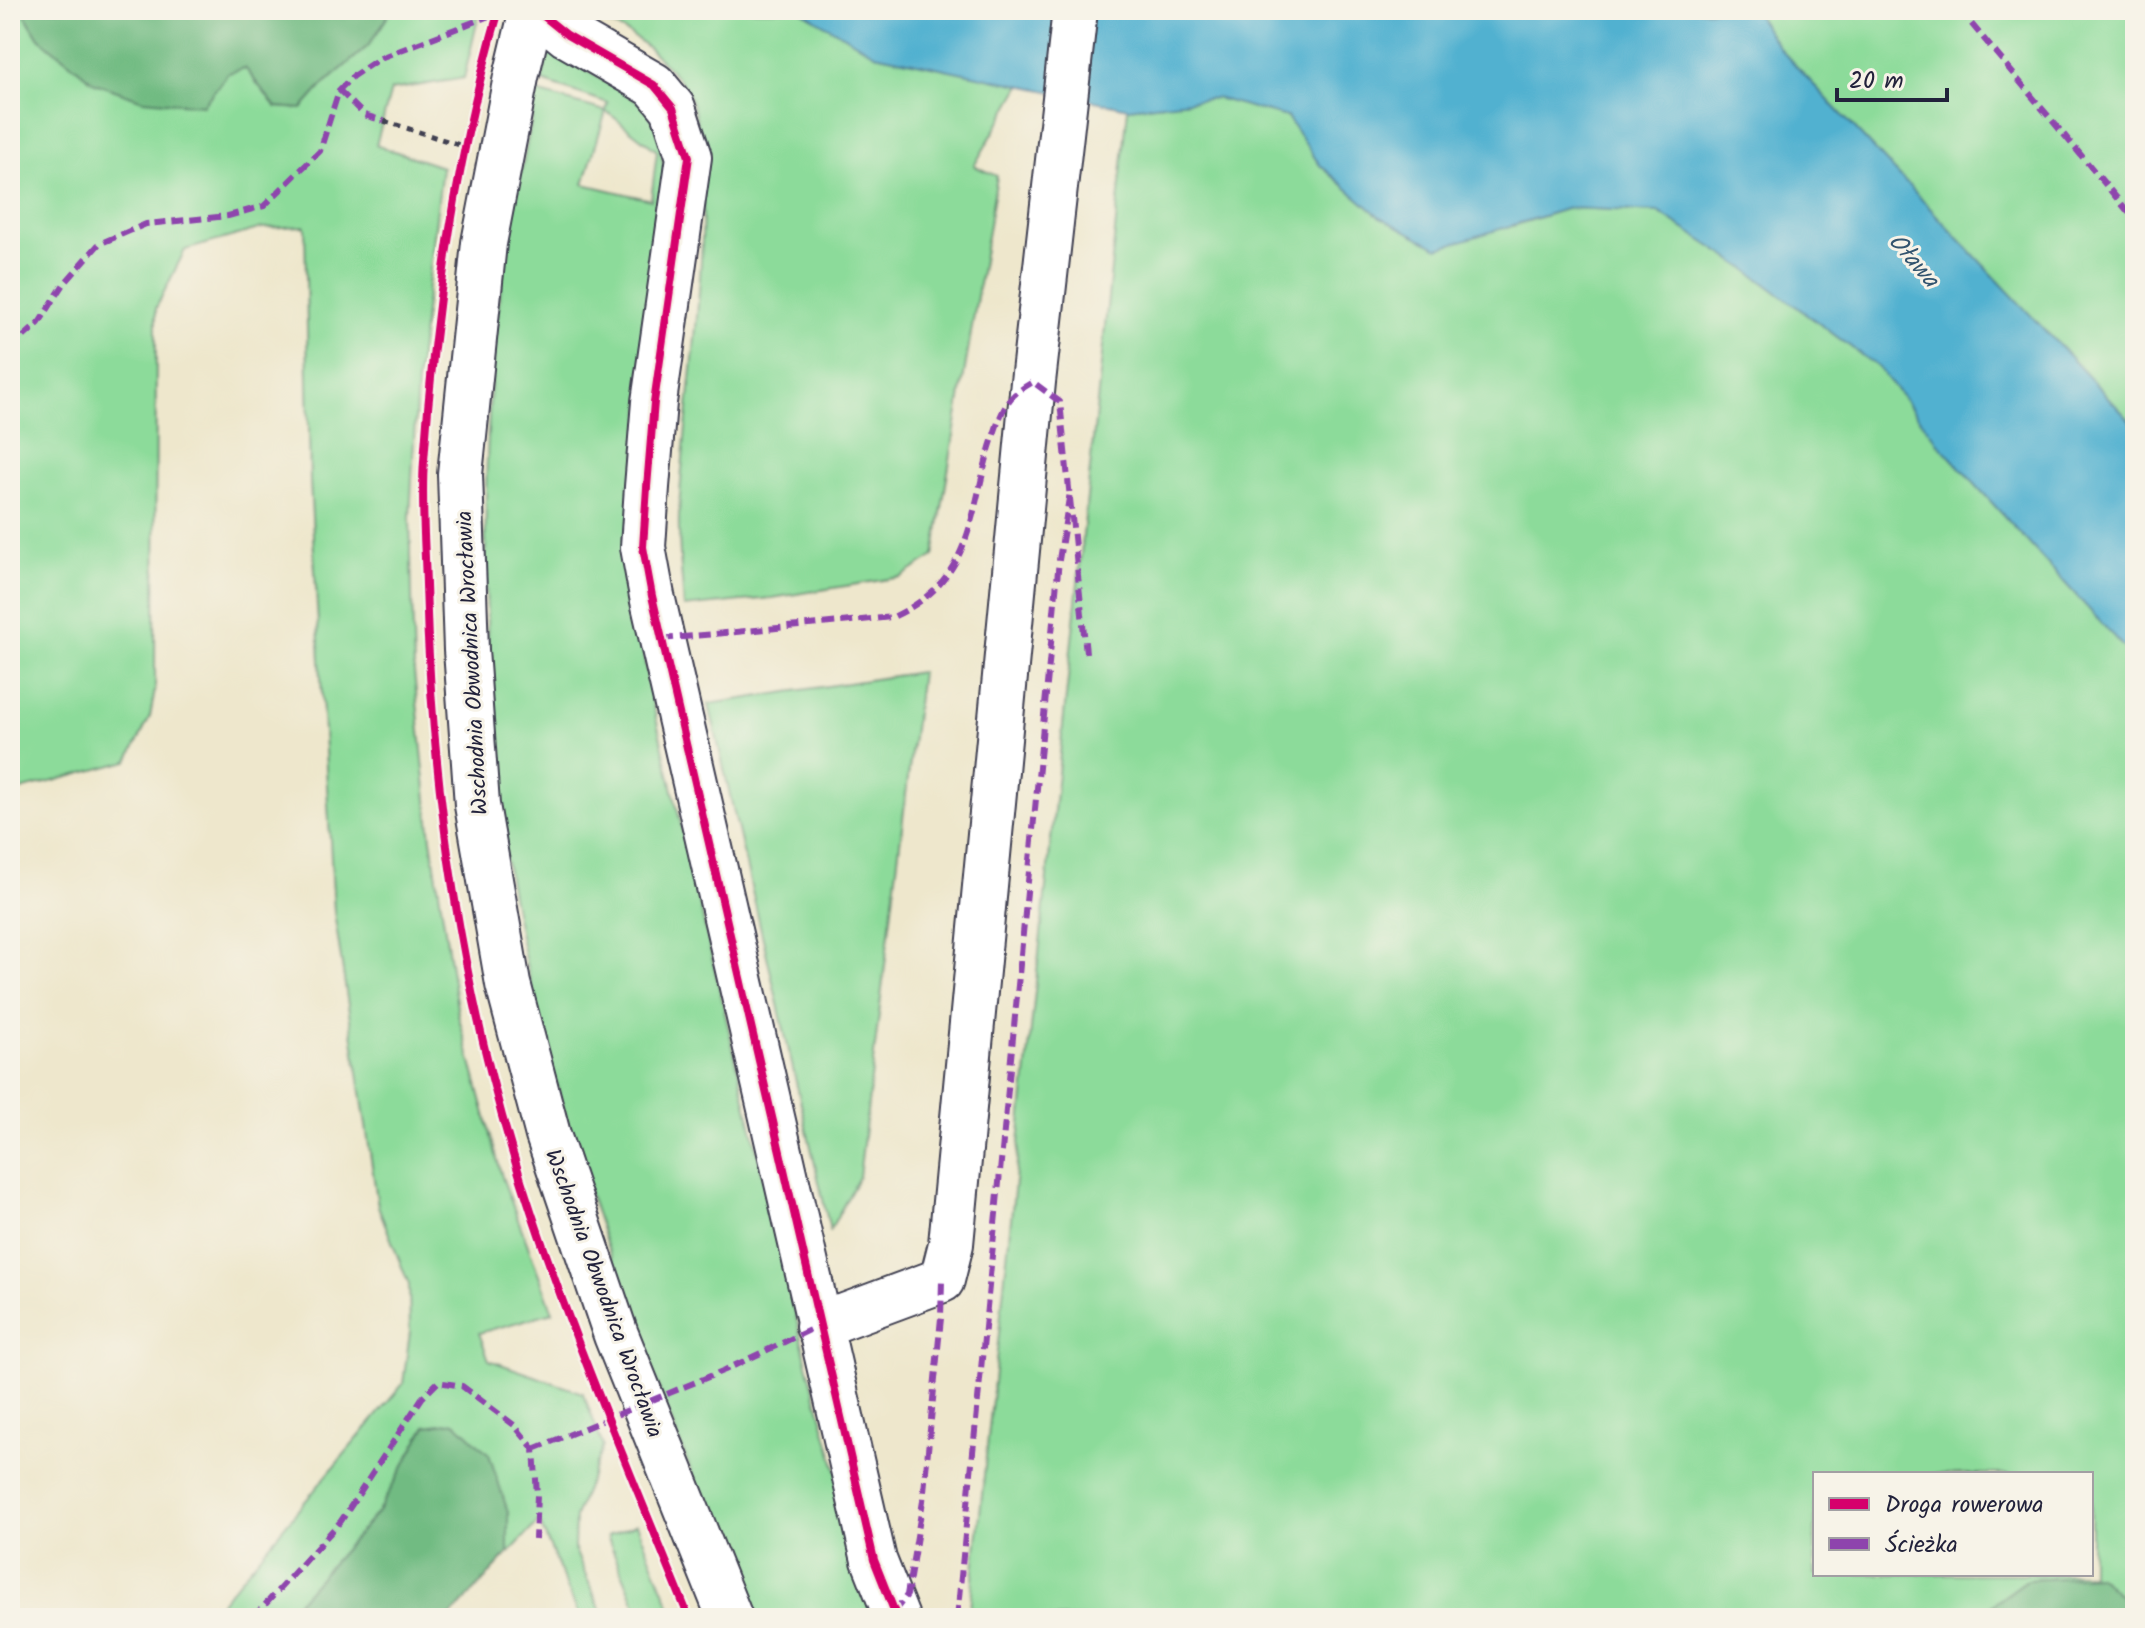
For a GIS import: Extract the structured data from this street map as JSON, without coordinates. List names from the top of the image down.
{
  "streets": {
    "street": ["Wschodnia Obwodnica Wrocławia"]
  },
  "water": ["Oława"],
  "legend": ["Droga rowerowa", "Ścieżka"],
  "scale_bar": "20 m"
}
